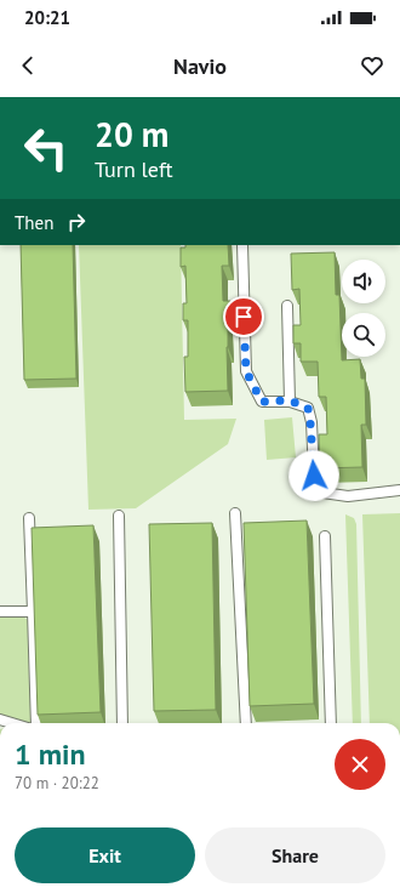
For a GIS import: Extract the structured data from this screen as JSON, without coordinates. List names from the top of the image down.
{
  "page": {
    "status": "20:21",
    "header": "Navio",
    "turn": ["20 m", "Turn left"],
    "then": "Then",
    "heading": ["1 min", "70 m · 20:22"],
    "buttons": ["Exit", "Share"]
  }
}
